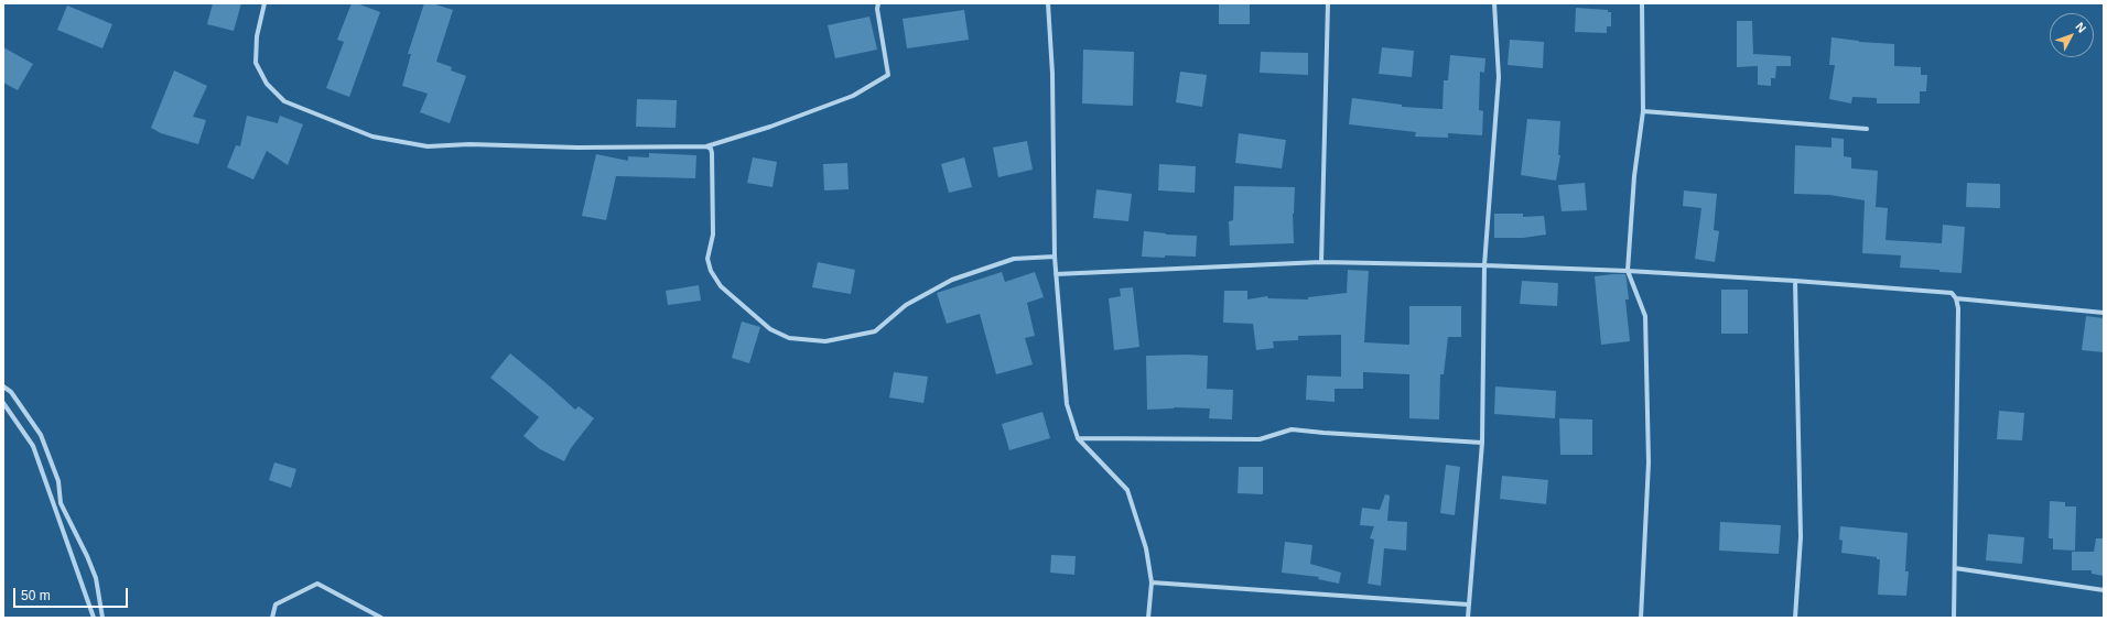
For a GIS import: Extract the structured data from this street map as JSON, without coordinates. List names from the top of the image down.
{
  "scale_bar": "50 m",
  "north": "top right"
}
